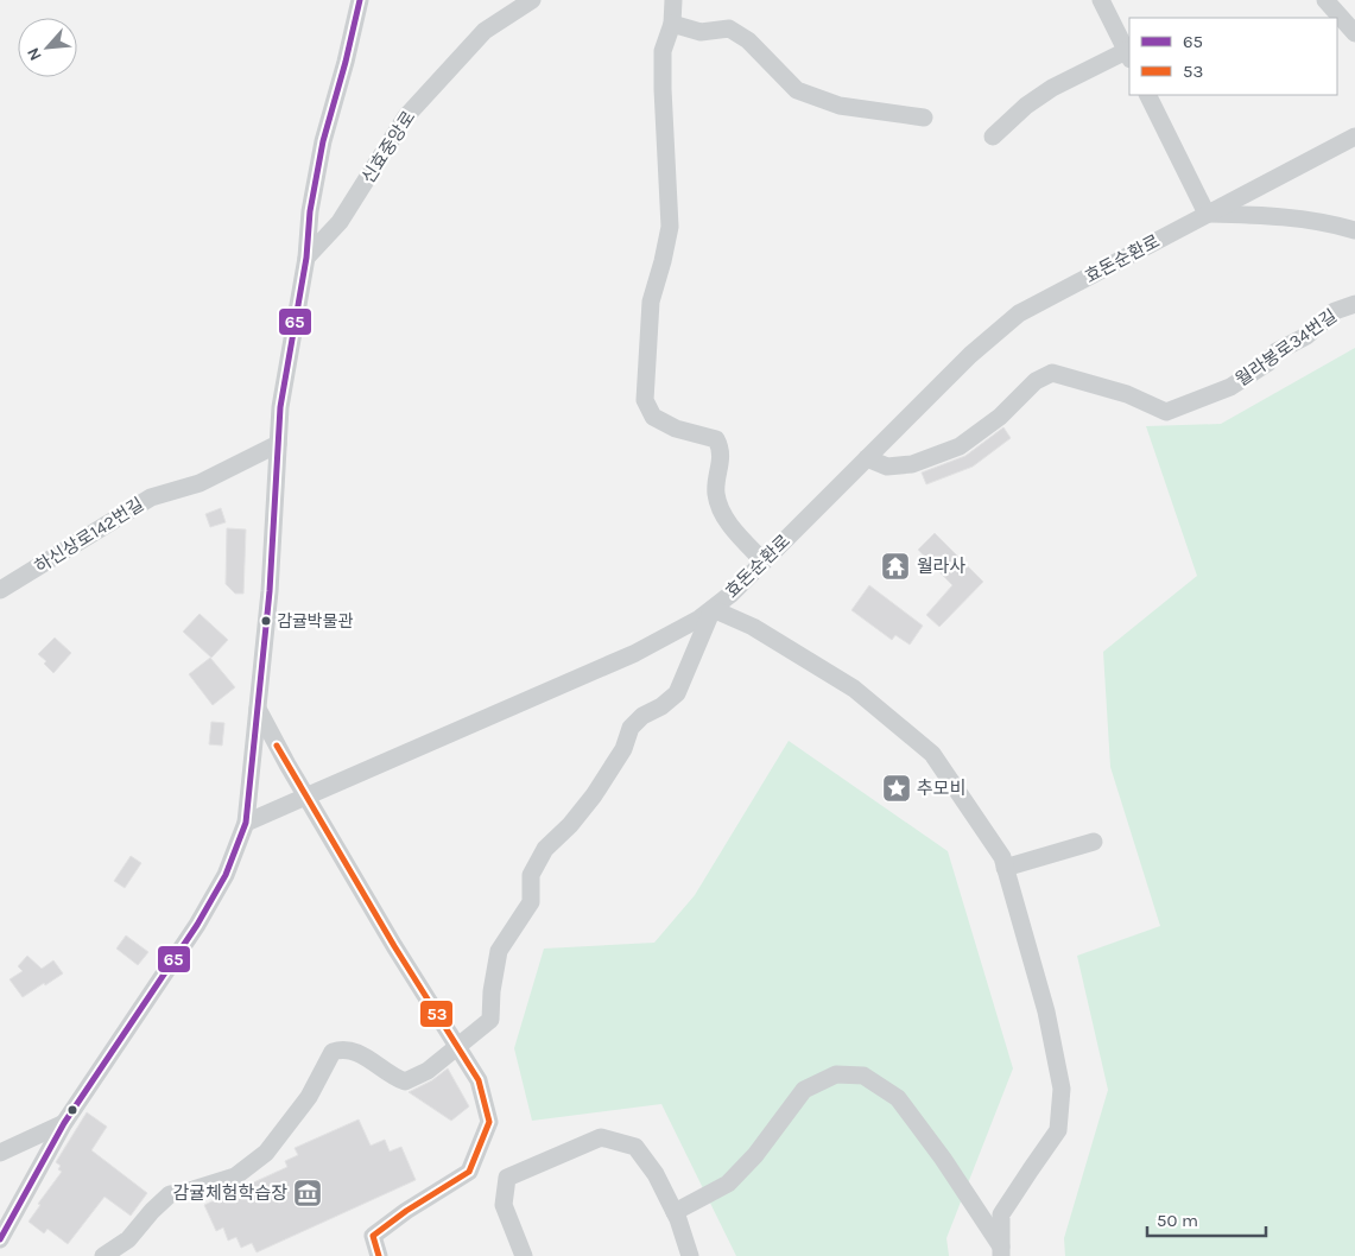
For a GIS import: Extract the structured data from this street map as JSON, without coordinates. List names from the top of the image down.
{
  "streets": {
    "street": [
      "신효중앙로",
      "효돈순환로",
      "월라봉로34번길",
      "하신상로142번길"
    ]
  },
  "crossings": [
    ["효돈순환로", "월라봉로34번길"]
  ],
  "places": {
    "temple": ["월라사"],
    "other": ["감귤박물관"],
    "place": ["추모비"],
    "museum": ["감귤체험학습장"]
  },
  "lines": ["transit line 65", "transit line 53"],
  "legend": ["65", "53"],
  "scale_bar": "50 m",
  "north": "bottom left"
}
